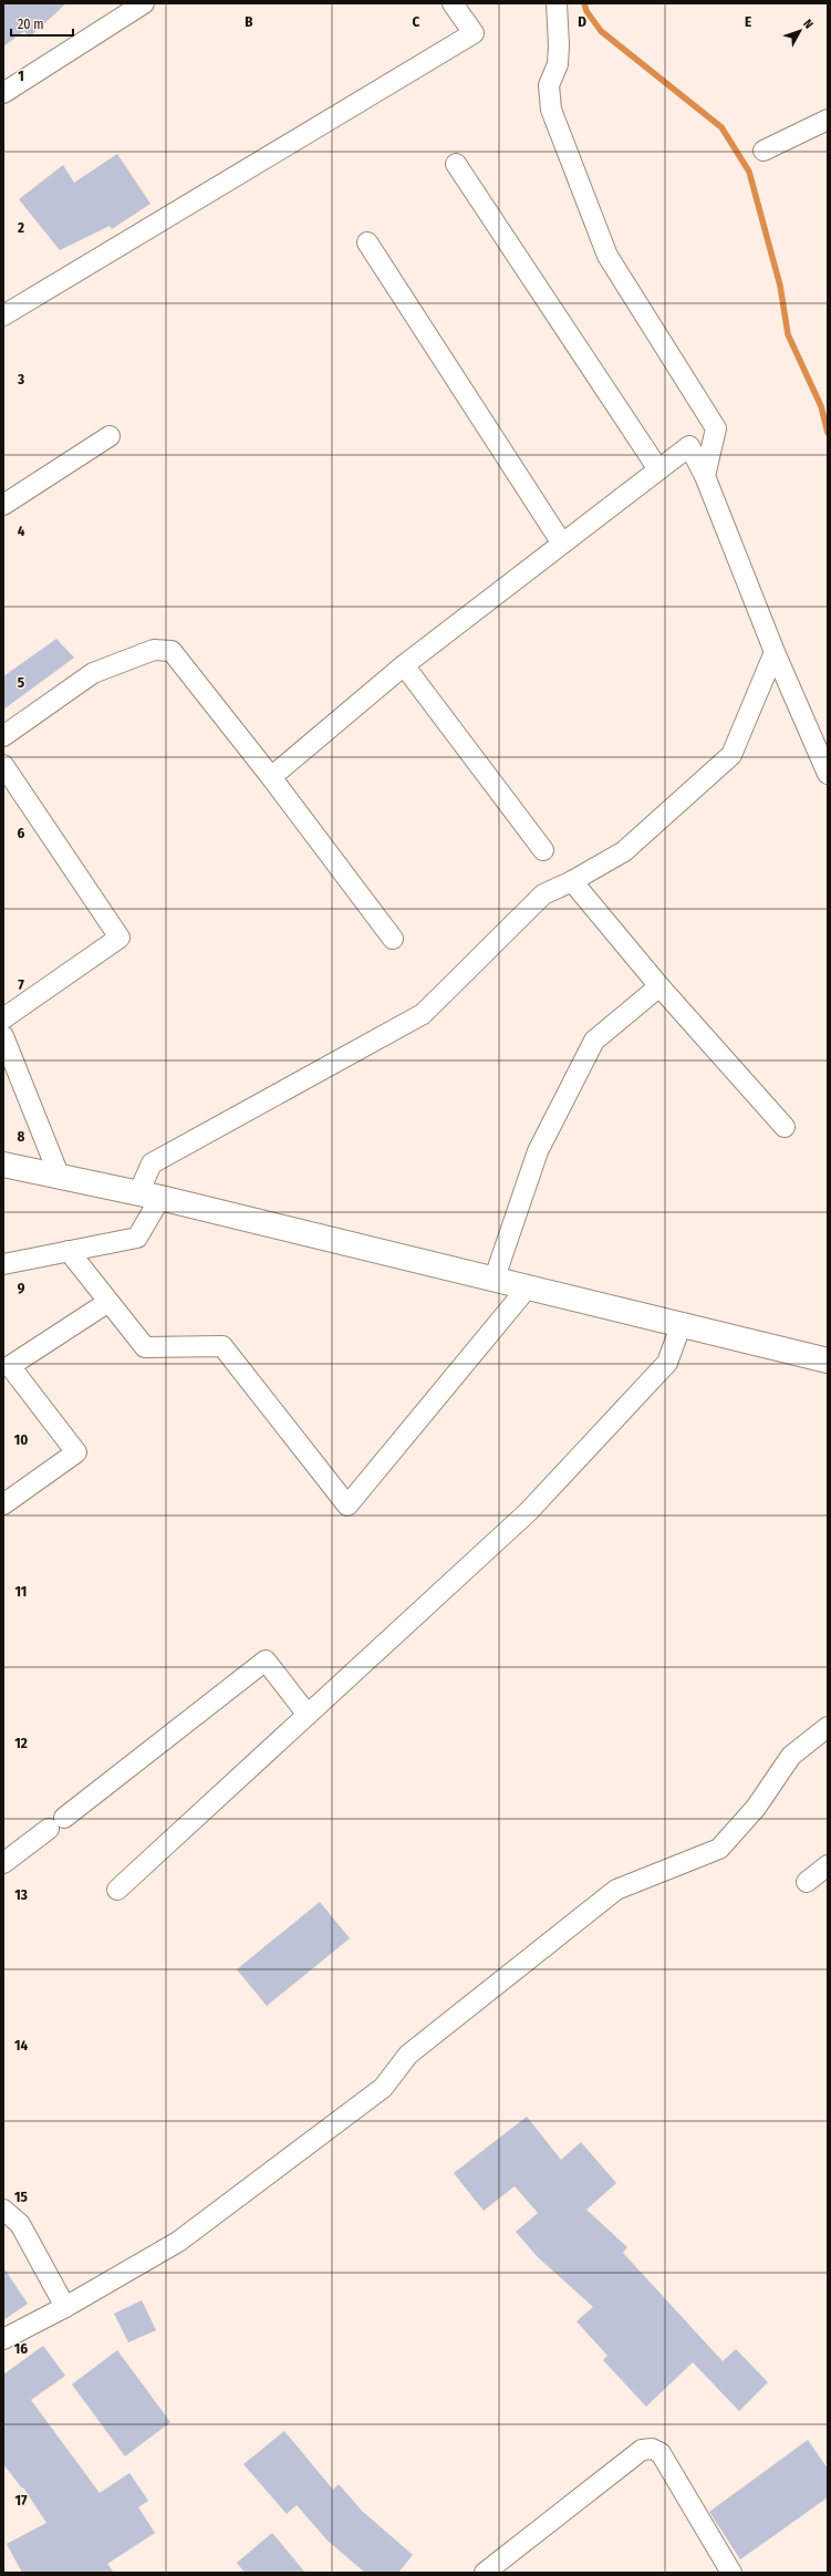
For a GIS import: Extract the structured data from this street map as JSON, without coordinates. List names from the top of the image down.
{
  "scale_bar": "20 m",
  "north": "top right",
  "grid": {
    "columns": [
      "B",
      "C",
      "D",
      "E"
    ],
    "rows": [
      "1",
      "2",
      "3",
      "4",
      "5",
      "6",
      "7",
      "8",
      "9",
      "10",
      "11",
      "12",
      "13",
      "14",
      "15",
      "16",
      "17"
    ]
  }
}
